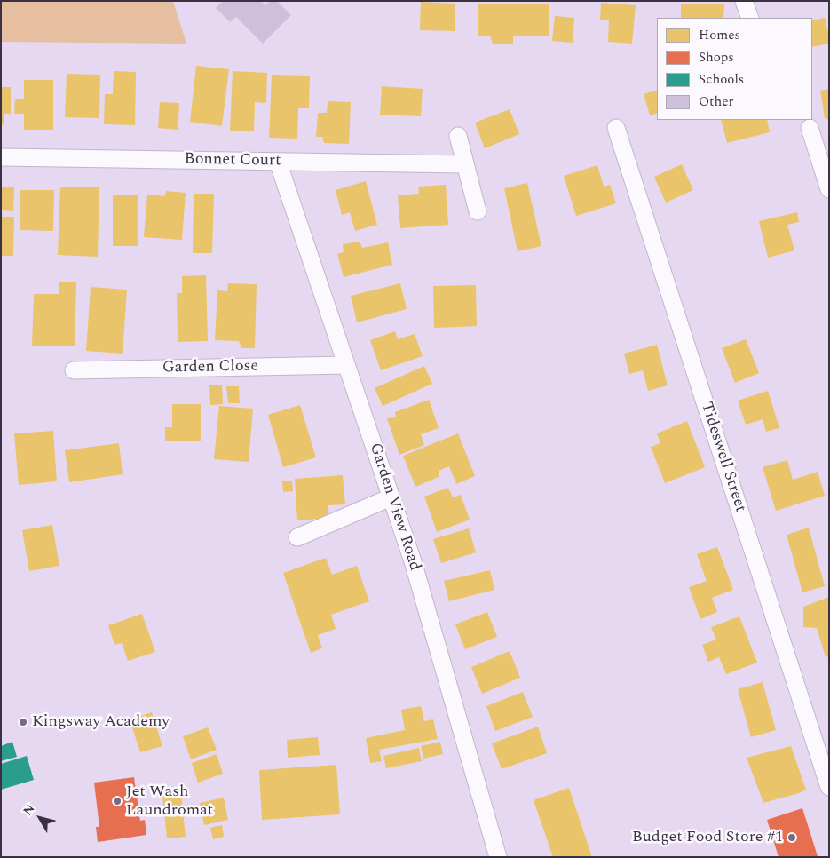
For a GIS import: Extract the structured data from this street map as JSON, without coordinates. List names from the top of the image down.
{
  "streets": {
    "street": [
      "Bonnet Court",
      "Garden Close",
      "Tideswell Street",
      "Garden View Road"
    ]
  },
  "crossings": [
    ["Bonnet Court", "Garden View Road"],
    ["Garden Close", "Garden View Road"]
  ],
  "places": ["Kingsway Academy", "Jet Wash Laundromat", "Budget Food Store #1"],
  "legend": [
    "Homes",
    "Shops",
    "Schools",
    "Other"
  ],
  "north": "top left"
}
